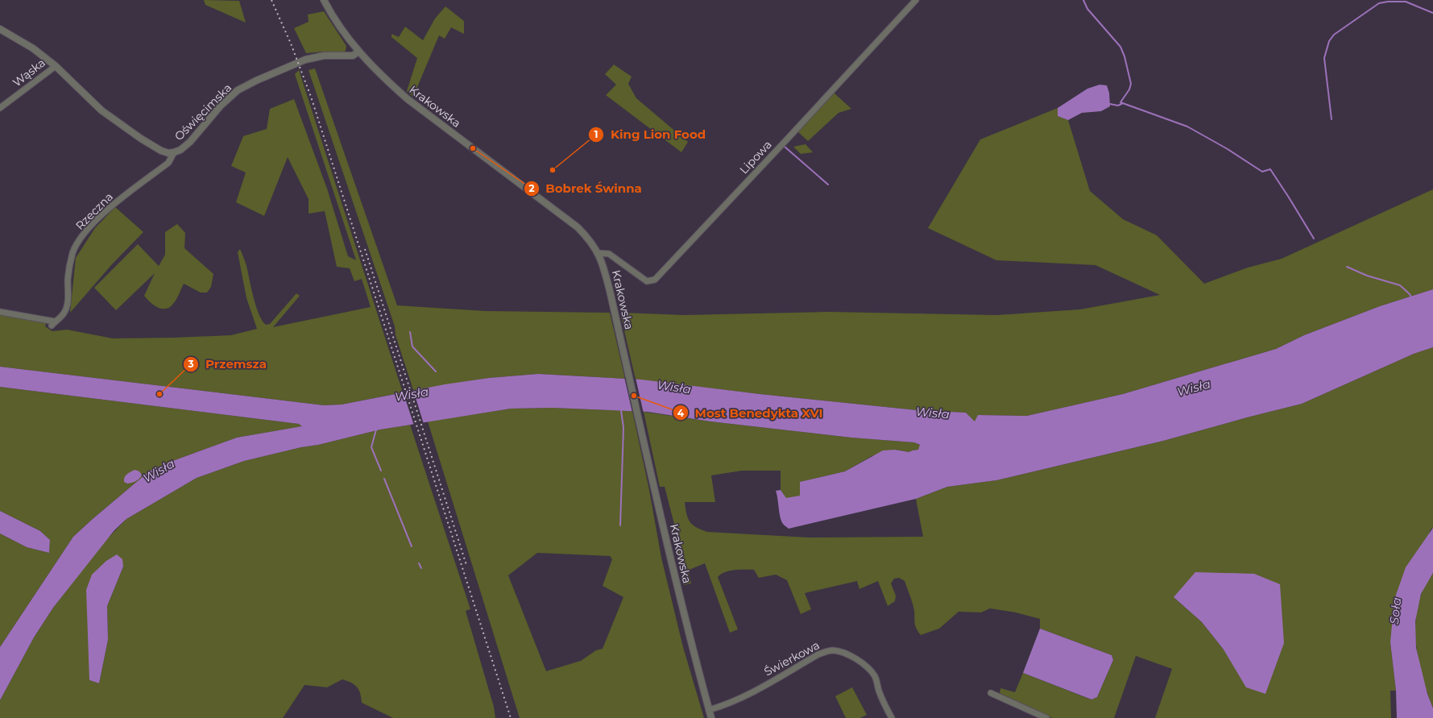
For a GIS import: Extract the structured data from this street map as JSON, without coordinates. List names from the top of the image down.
{
  "streets": {
    "street": [
      "Wąska",
      "Krakowska",
      "Oświęcimska",
      "Lipowa",
      "Rzeczna",
      "Świerkowa"
    ]
  },
  "crossings": [
    ["Wąska", "Oświęcimska"],
    ["Krakowska", "Oświęcimska"],
    ["Krakowska", "Lipowa"],
    ["Krakowska", "Świerkowa"],
    ["Oświęcimska", "Rzeczna"]
  ],
  "water": ["Wisła", "Soła"],
  "places": [
    "Bobrek Świnna",
    "King Lion Food",
    "Przemsza",
    "Most Benedykta XVI"
  ]
}
